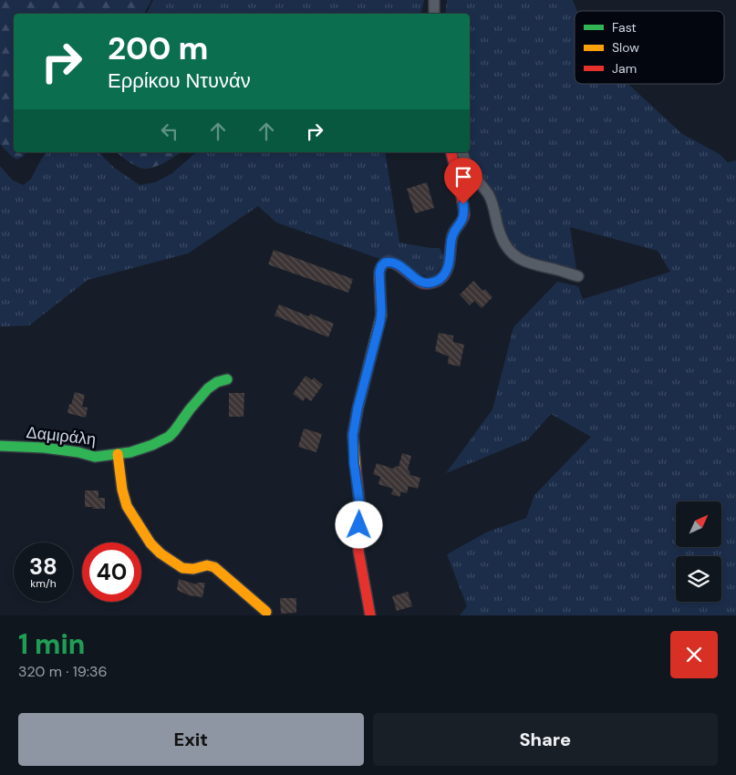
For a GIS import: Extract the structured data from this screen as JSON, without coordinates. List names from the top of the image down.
{
  "streets": {
    "street": ["Δαμιράλη"]
  },
  "legend": ["Fast", "Slow", "Jam"],
  "north": "top right",
  "page": {
    "turn": ["200 m", "Ερρίκου Ντυνάν"],
    "speed": "38 km/h",
    "limit": "40",
    "heading": ["1 min", "320 m · 19:36"],
    "buttons": ["Exit", "Share"]
  }
}
